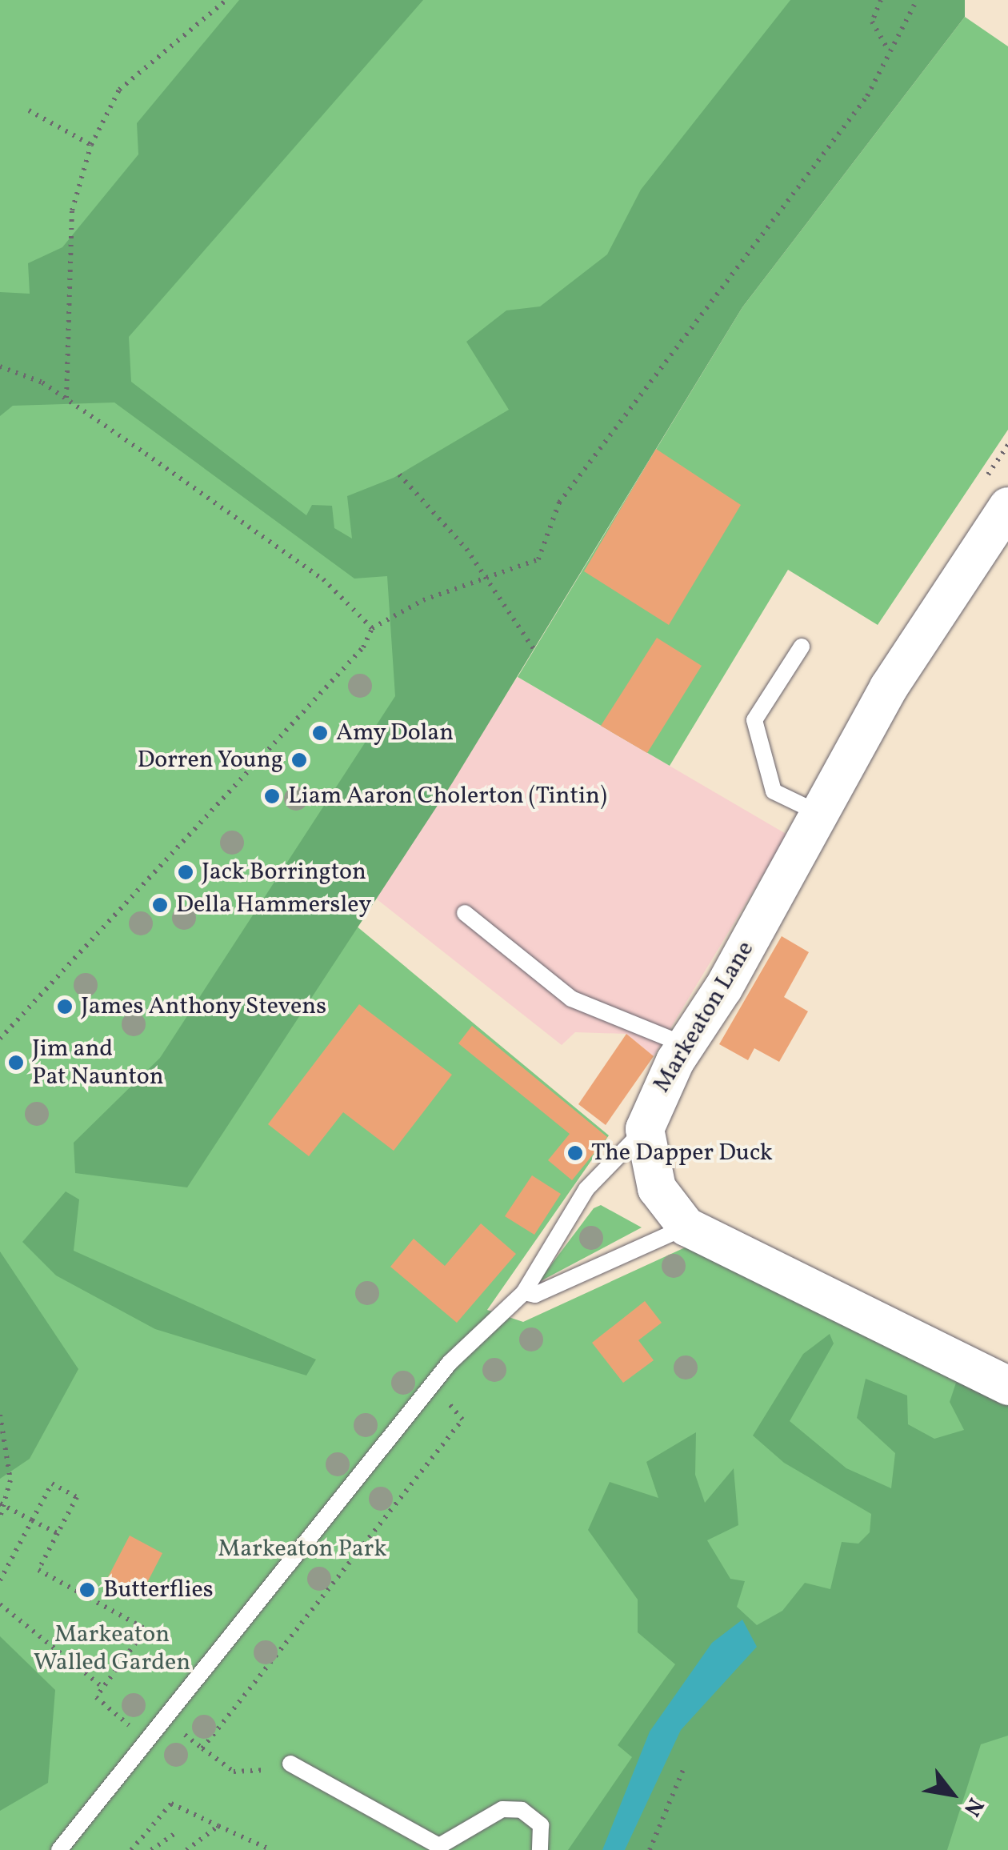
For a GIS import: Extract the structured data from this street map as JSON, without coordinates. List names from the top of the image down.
{
  "streets": {
    "street": ["Markeaton Lane"]
  },
  "parks": ["Markeaton Park", "Markeaton Walled Garden"],
  "places": [
    "Amy Dolan",
    "Dorren Young",
    "Liam Aaron Cholerton (Tintin)",
    "Jack Borrington",
    "Della Hammersley",
    "James Anthony Stevens",
    "Jim and Pat Naunton",
    "The Dapper Duck",
    "Butterflies"
  ],
  "north": "bottom right"
}
